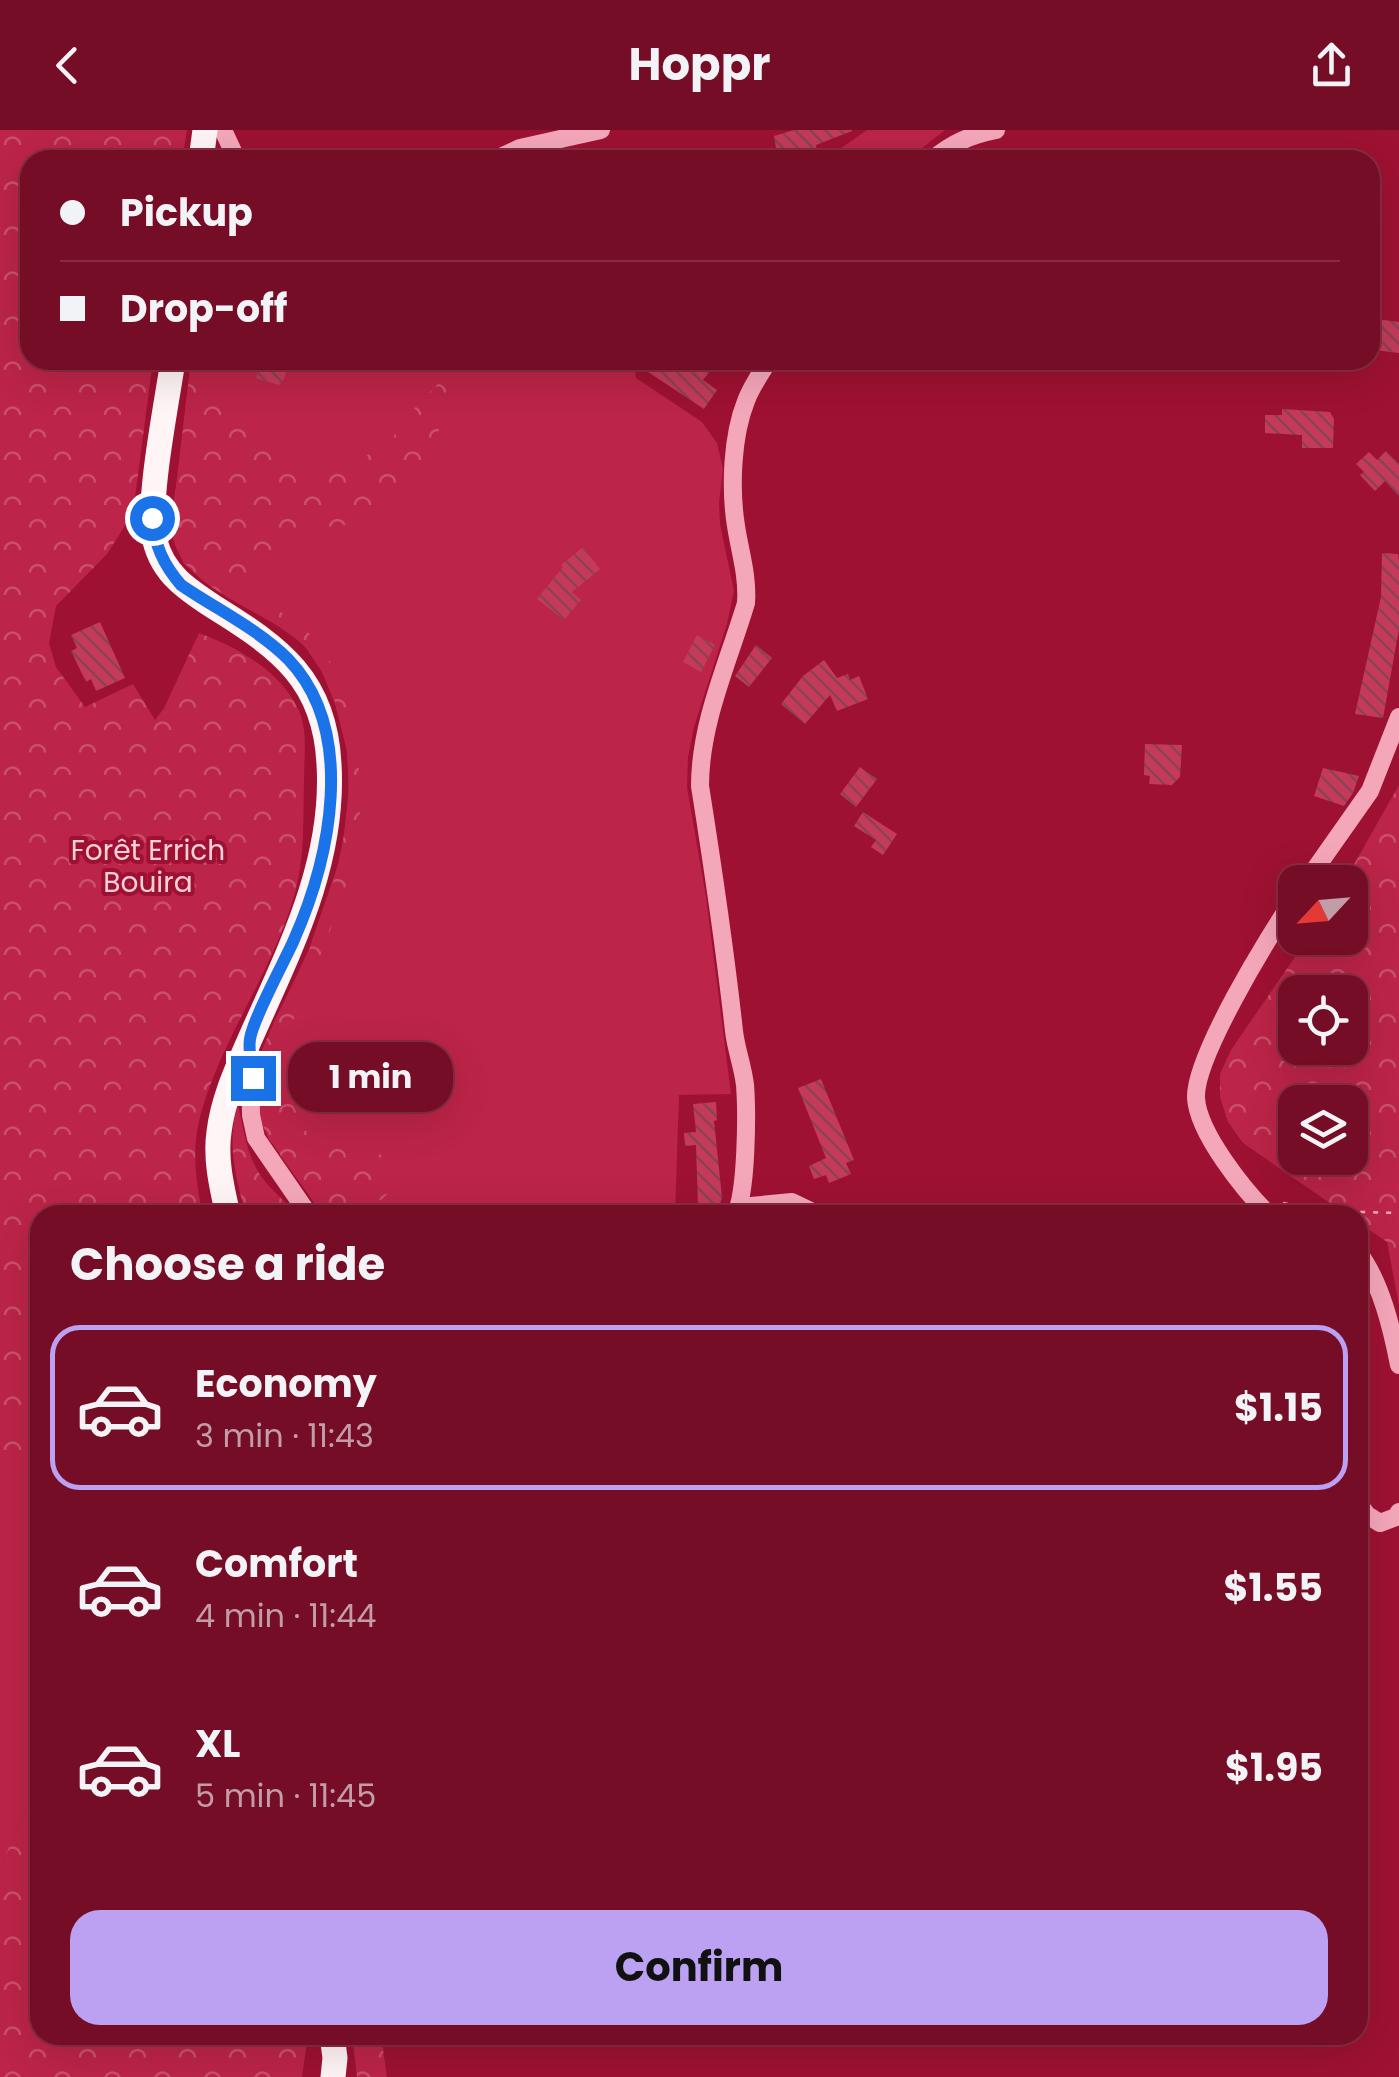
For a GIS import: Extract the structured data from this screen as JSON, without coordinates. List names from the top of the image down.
{
  "parks": ["Forêt Errich Bouira"],
  "north": "bottom left",
  "page": {
    "header": "Hoppr",
    "banner": ["Pickup", "Drop-off"],
    "bubble": "1 min",
    "heading": "Choose a ride",
    "list": [
      {
        "name": "Economy",
        "note": "3 min · 11:43",
        "value": "$1.15"
      },
      {
        "name": "Comfort",
        "note": "4 min · 11:44",
        "value": "$1.55"
      },
      {
        "name": "XL",
        "note": "5 min · 11:45",
        "value": "$1.95"
      }
    ],
    "buttons": "Confirm"
  }
}
